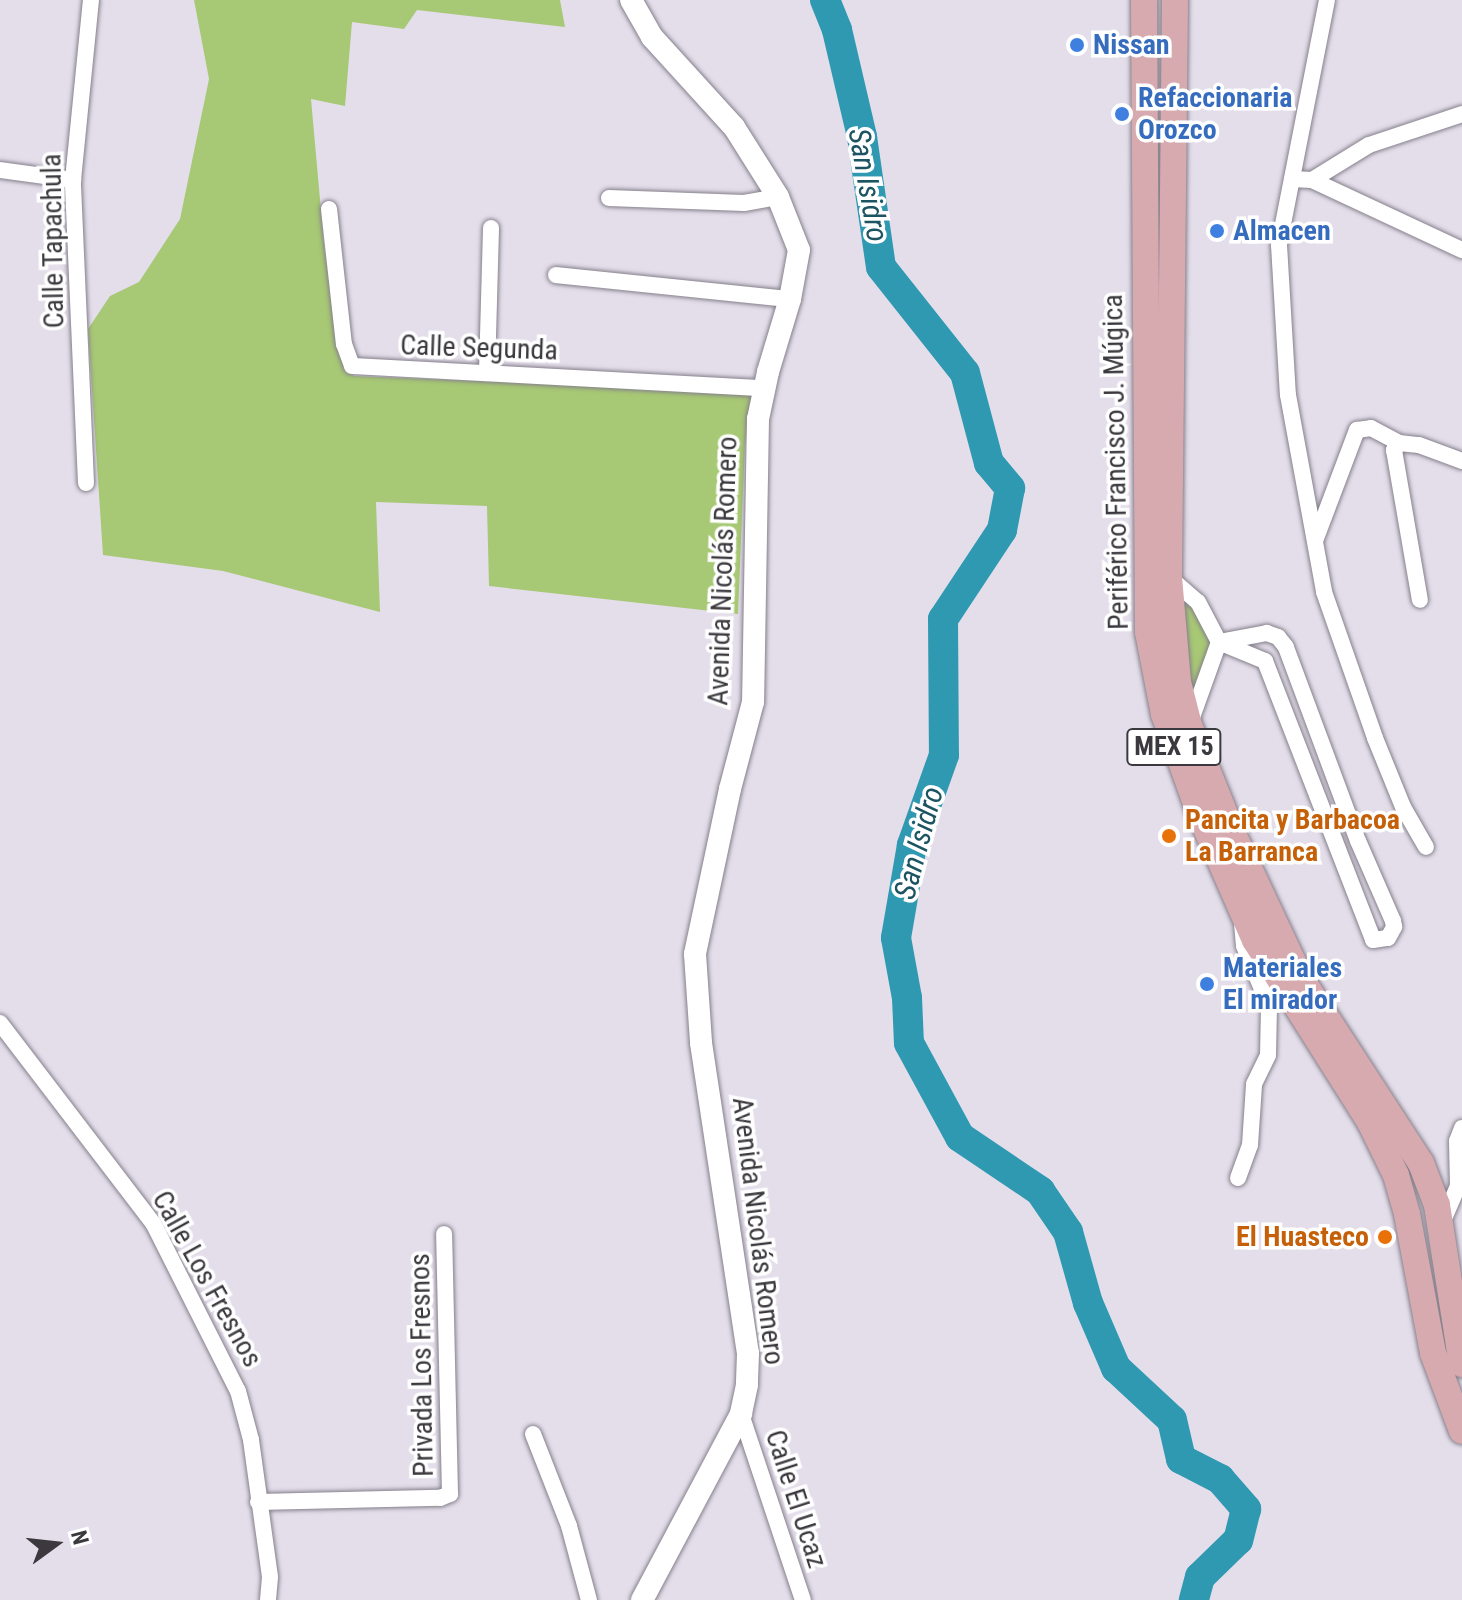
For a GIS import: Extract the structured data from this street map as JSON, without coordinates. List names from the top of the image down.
{
  "streets": {
    "main road": ["Periférico Francisco J. Múgica", "MEX 15"],
    "street": [
      "Calle Tapachula",
      "Calle Segunda",
      "Avenida Nicolás Romero",
      "Calle Los Fresnos",
      "Privada Los Fresnos",
      "Calle El Ucaz"
    ]
  },
  "crossings": [
    ["Calle Segunda", "Avenida Nicolás Romero"],
    ["Avenida Nicolás Romero", "Calle El Ucaz"],
    ["Calle Los Fresnos", "Privada Los Fresnos"]
  ],
  "water": ["San Isidro"],
  "places": [
    "Nissan",
    "Refaccionaria Orozco",
    "Almacen",
    "Pancita y Barbacoa La Barranca",
    "Materiales El mirador",
    "El Huasteco"
  ],
  "north": "right"
}
